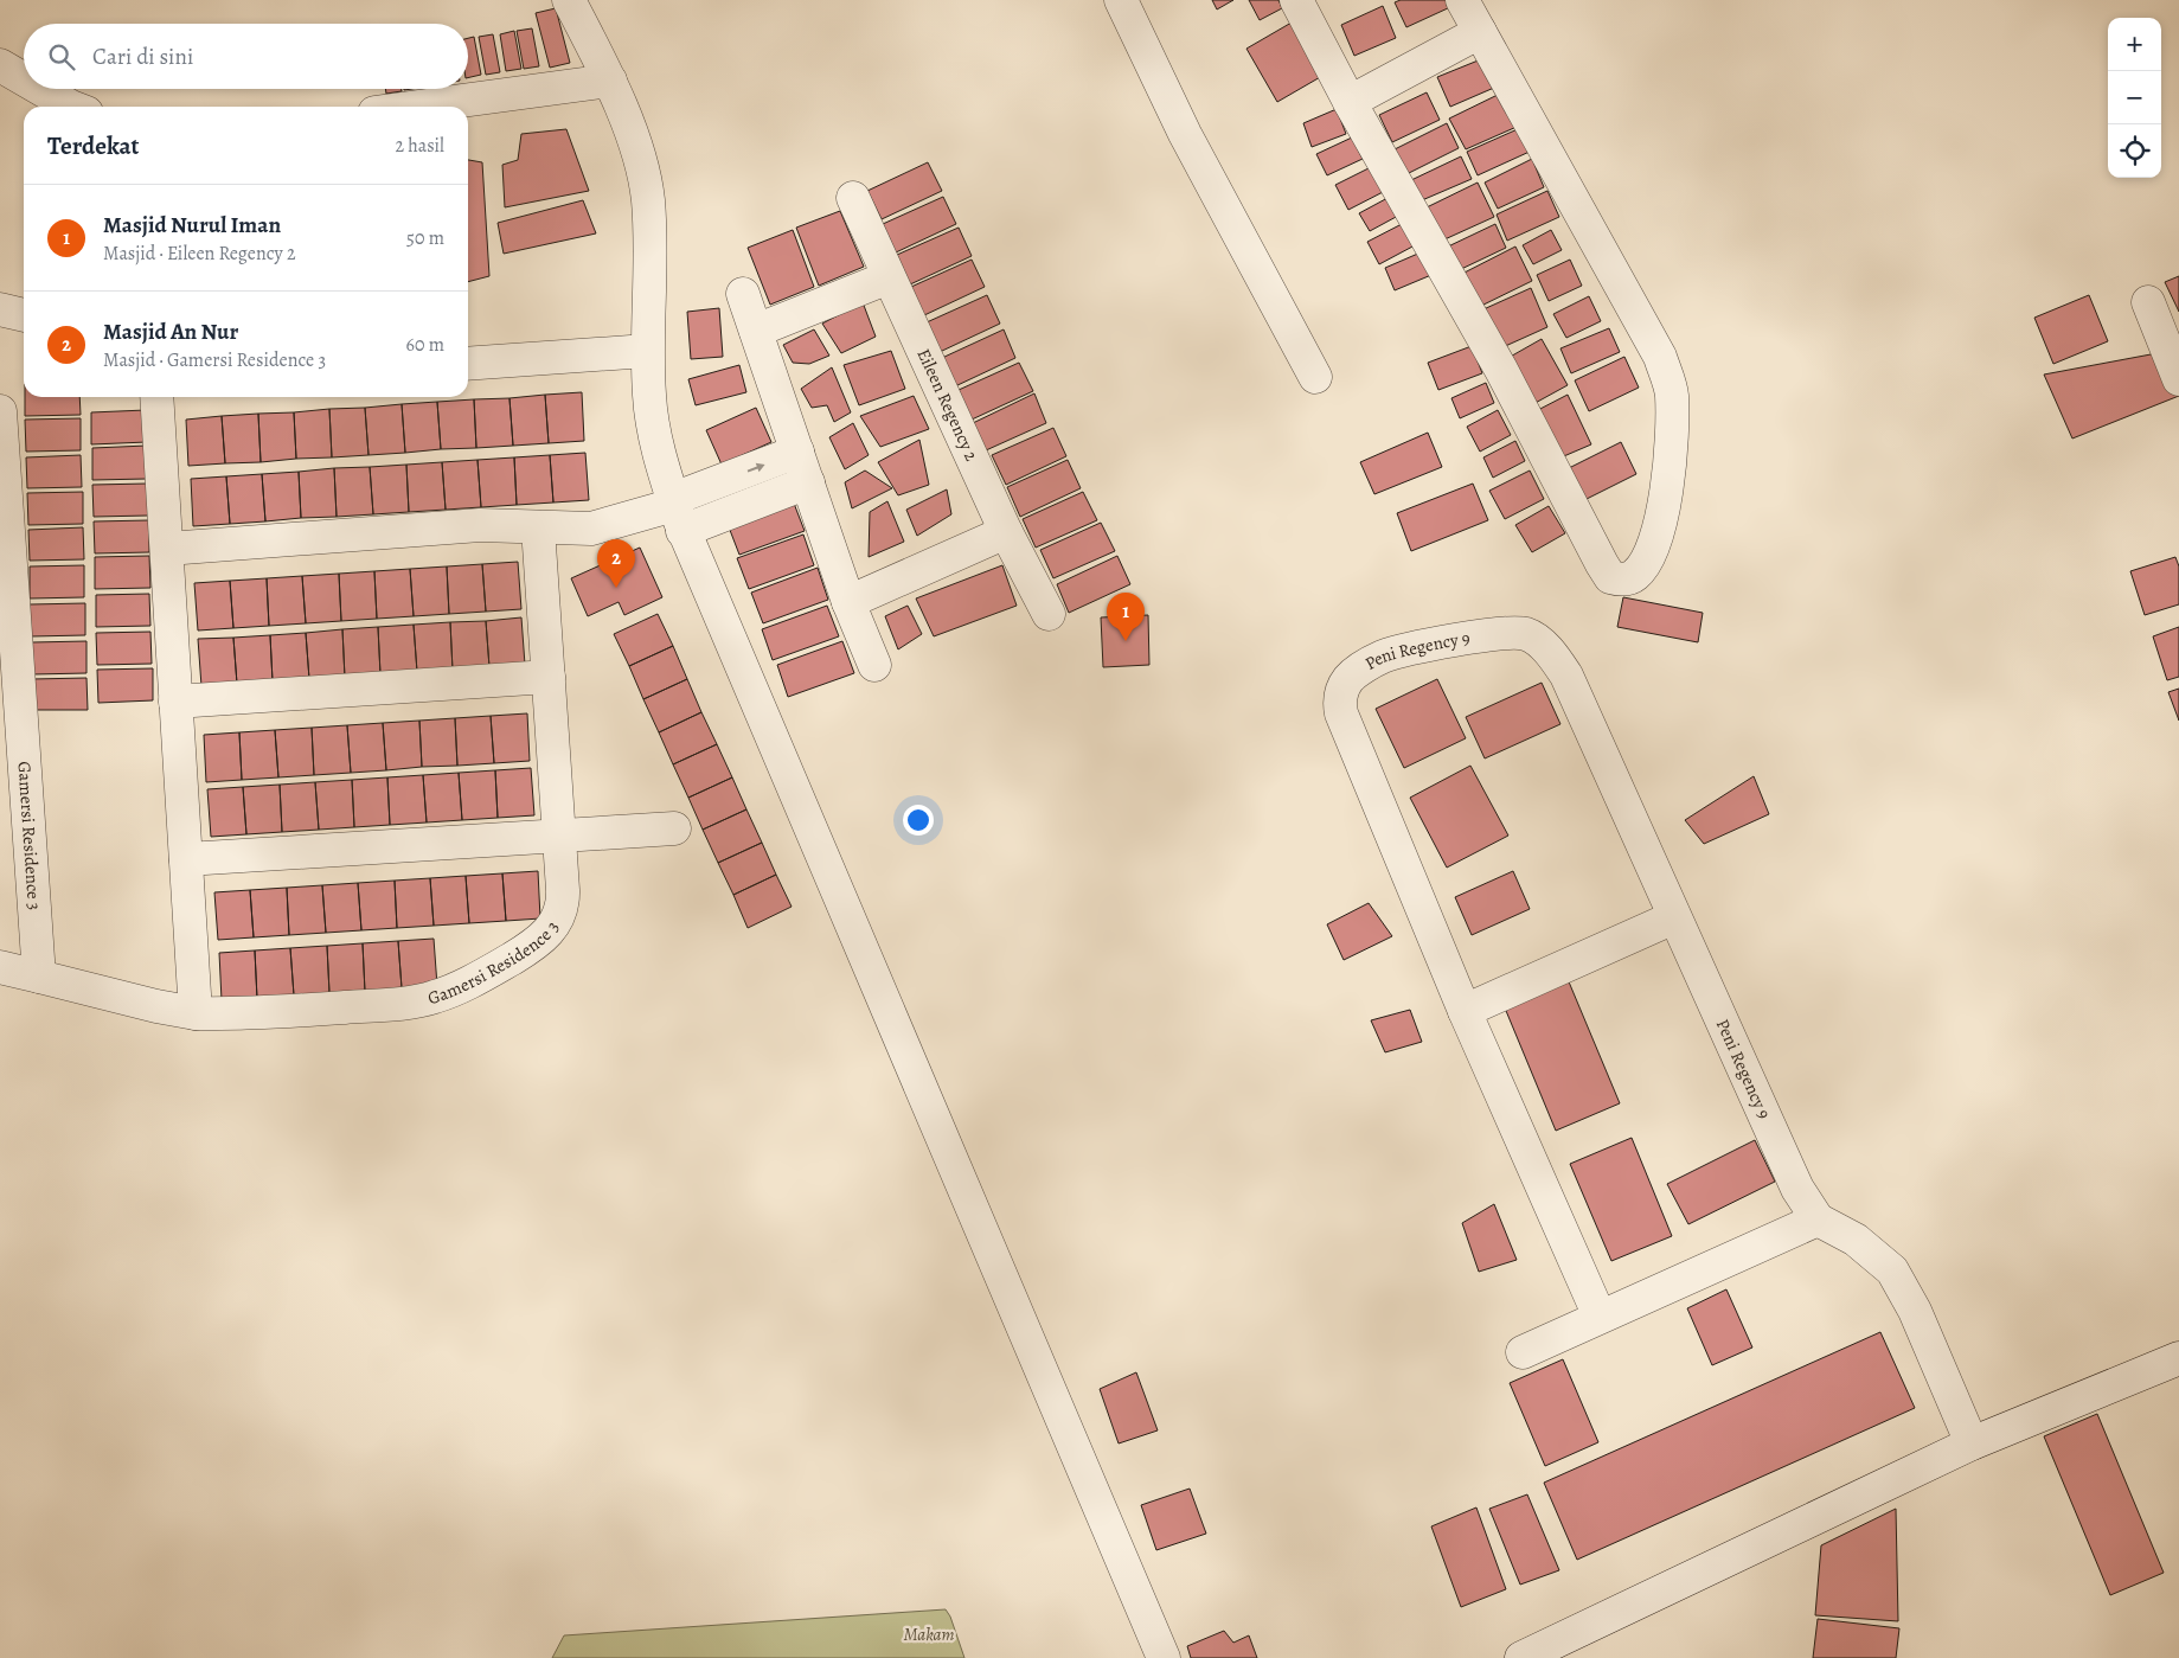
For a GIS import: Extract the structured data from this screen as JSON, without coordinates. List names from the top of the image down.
{
  "streets": {
    "street": ["Eileen Regency 2", "Peni Regency 9", "Gamersi Residence 3"]
  },
  "parks": ["Makam"],
  "page": {
    "map_buttons": ["+", "−"],
    "search": "Cari di sini",
    "heading": ["Terdekat", "2 hasil"],
    "list": [
      {
        "mark": "1",
        "name": "Masjid Nurul Iman",
        "note": "Masjid · Eileen Regency 2",
        "value": "50 m"
      },
      {
        "mark": "2",
        "name": "Masjid An Nur",
        "note": "Masjid · Gamersi Residence 3",
        "value": "60 m"
      }
    ],
    "pins": ["2", "1"]
  }
}
